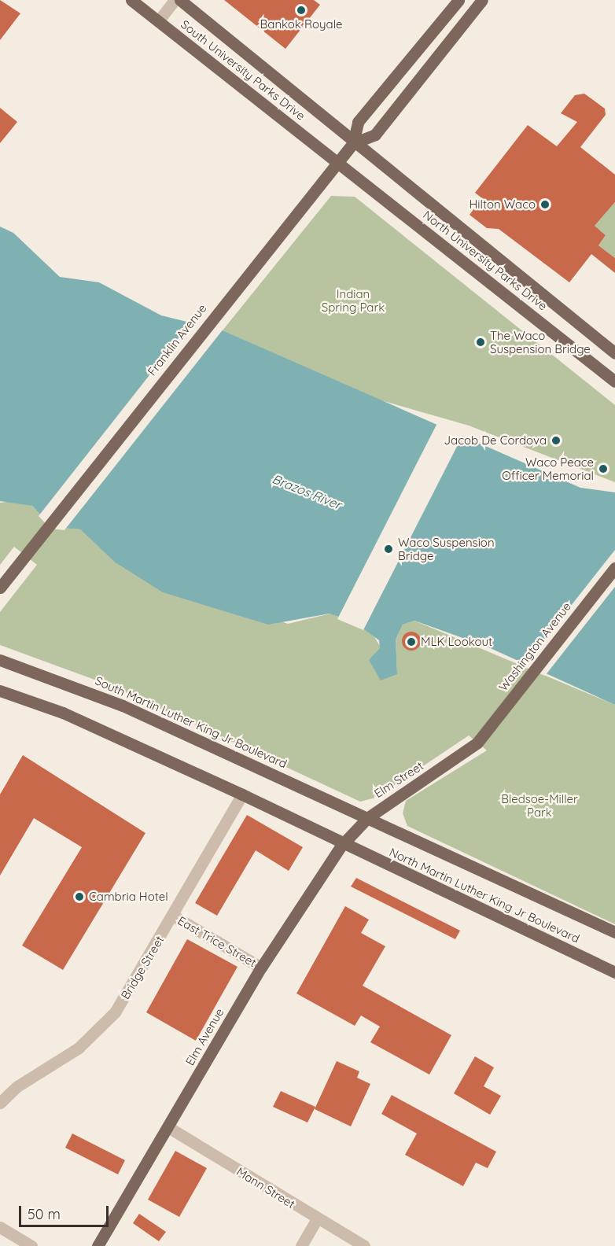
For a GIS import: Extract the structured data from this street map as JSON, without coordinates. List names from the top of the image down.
{
  "streets": {
    "main road": [
      "South University Parks Drive",
      "North University Parks Drive",
      "Franklin Avenue",
      "Washington Avenue",
      "South Martin Luther King Jr Boulevard",
      "Elm Street",
      "North Martin Luther King Jr Boulevard",
      "Elm Avenue"
    ],
    "street": ["East Trice Street", "Bridge Street", "Mann Street"]
  },
  "crossings": [
    ["South University Parks Drive", "North University Parks Drive"],
    ["South University Parks Drive", "Franklin Avenue"],
    ["North University Parks Drive", "Franklin Avenue"],
    ["Washington Avenue", "Elm Street"],
    ["South Martin Luther King Jr Boulevard", "Elm Street"],
    ["South Martin Luther King Jr Boulevard", "North Martin Luther King Jr Boulevard"],
    ["Elm Street", "North Martin Luther King Jr Boulevard"],
    ["Elm Street", "Elm Avenue"],
    ["North Martin Luther King Jr Boulevard", "Elm Avenue"],
    ["East Trice Street", "Bridge Street"],
    ["East Trice Street", "Elm Avenue"],
    ["Elm Avenue", "Mann Street"]
  ],
  "water": ["Brazos River"],
  "parks": ["Indian Spring Park", "Bledsoe-Miller Park"],
  "places": [
    "Bankok Royale",
    "Hilton Waco",
    "The Waco Suspension Bridge",
    "Jacob De Cordova",
    "Waco Peace Officer Memorial",
    "Waco Suspension Bridge",
    "MLK Lookout",
    "Cambria Hotel"
  ],
  "scale_bar": "50 m"
}
